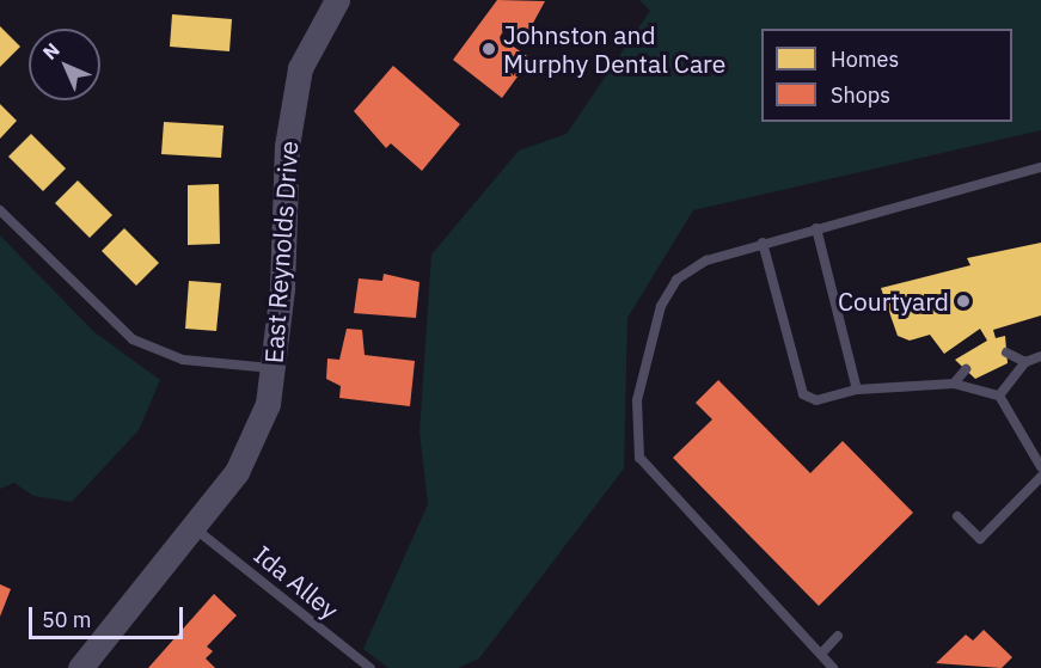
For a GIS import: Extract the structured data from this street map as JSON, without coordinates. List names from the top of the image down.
{
  "streets": {
    "street": ["East Reynolds Drive"],
    "lane": ["Ida Alley"]
  },
  "crossings": [
    ["East Reynolds Drive", "Ida Alley"]
  ],
  "places": ["Johnston and Murphy Dental Care", "Courtyard"],
  "legend": ["Homes", "Shops"],
  "scale_bar": "50 m",
  "north": "top left"
}
